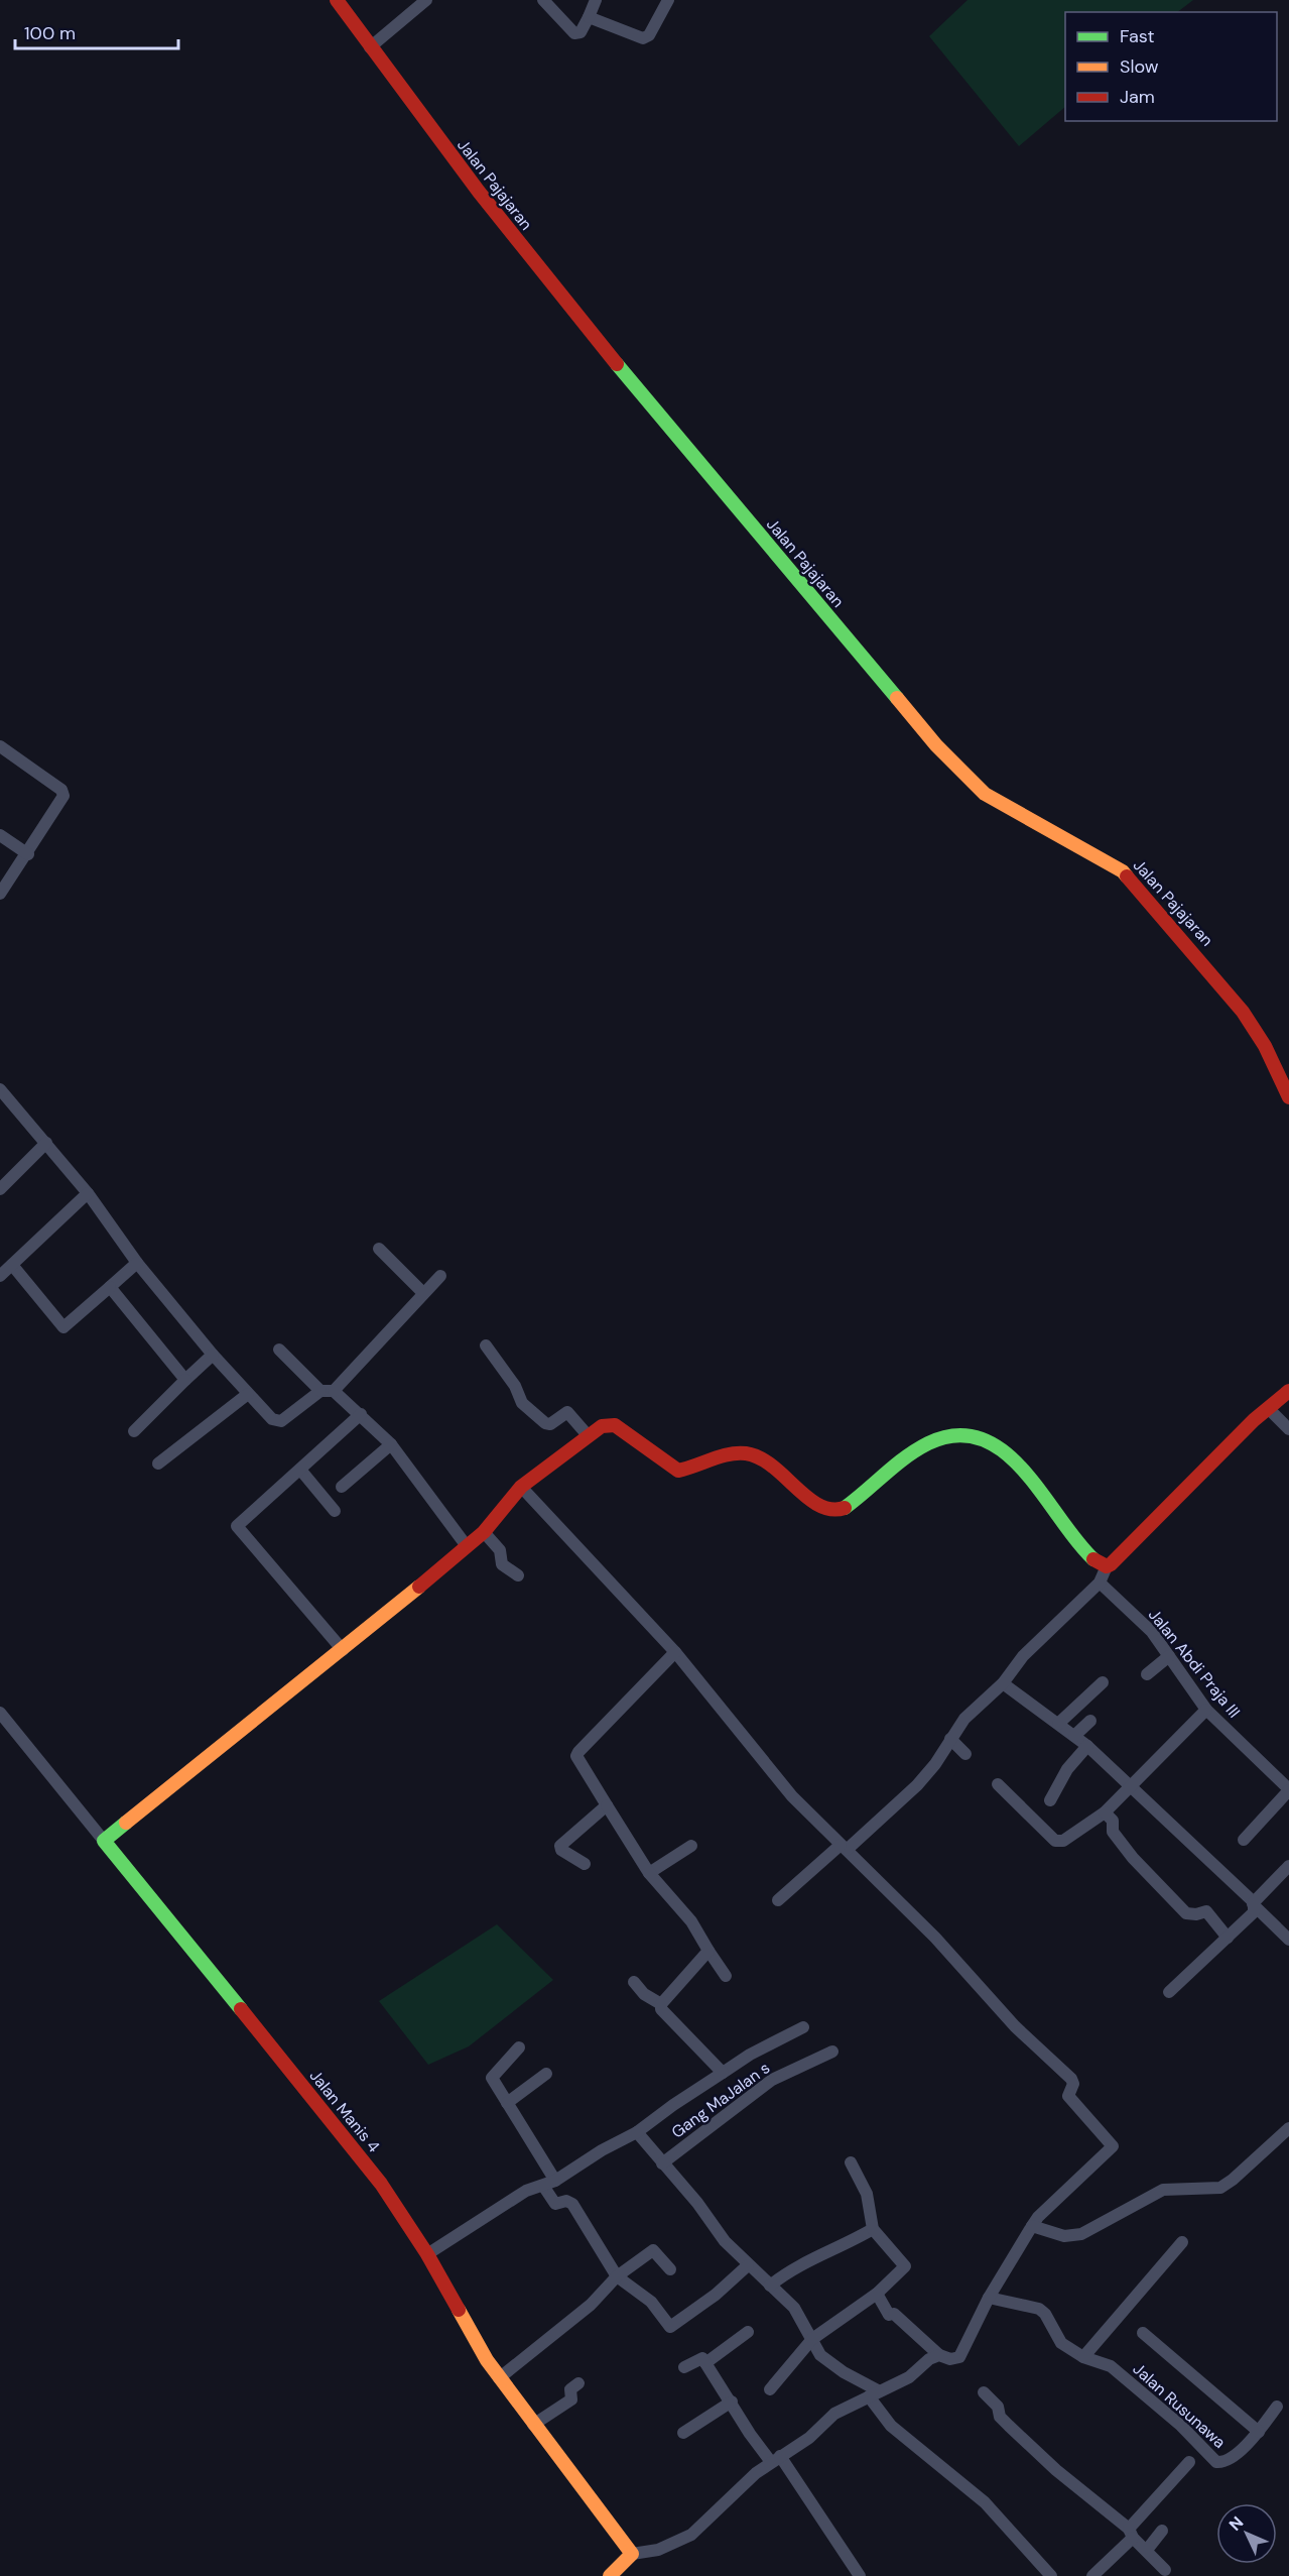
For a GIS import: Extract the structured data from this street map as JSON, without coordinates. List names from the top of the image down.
{
  "streets": {
    "street": [
      "Jalan Pajajaran",
      "Jalan Abdi Praja III",
      "Gang MaJalan s",
      "Jalan Manis 4",
      "Jalan Rusunawa"
    ]
  },
  "legend": ["Fast", "Slow", "Jam"],
  "scale_bar": "100 m",
  "north": "top left"
}
